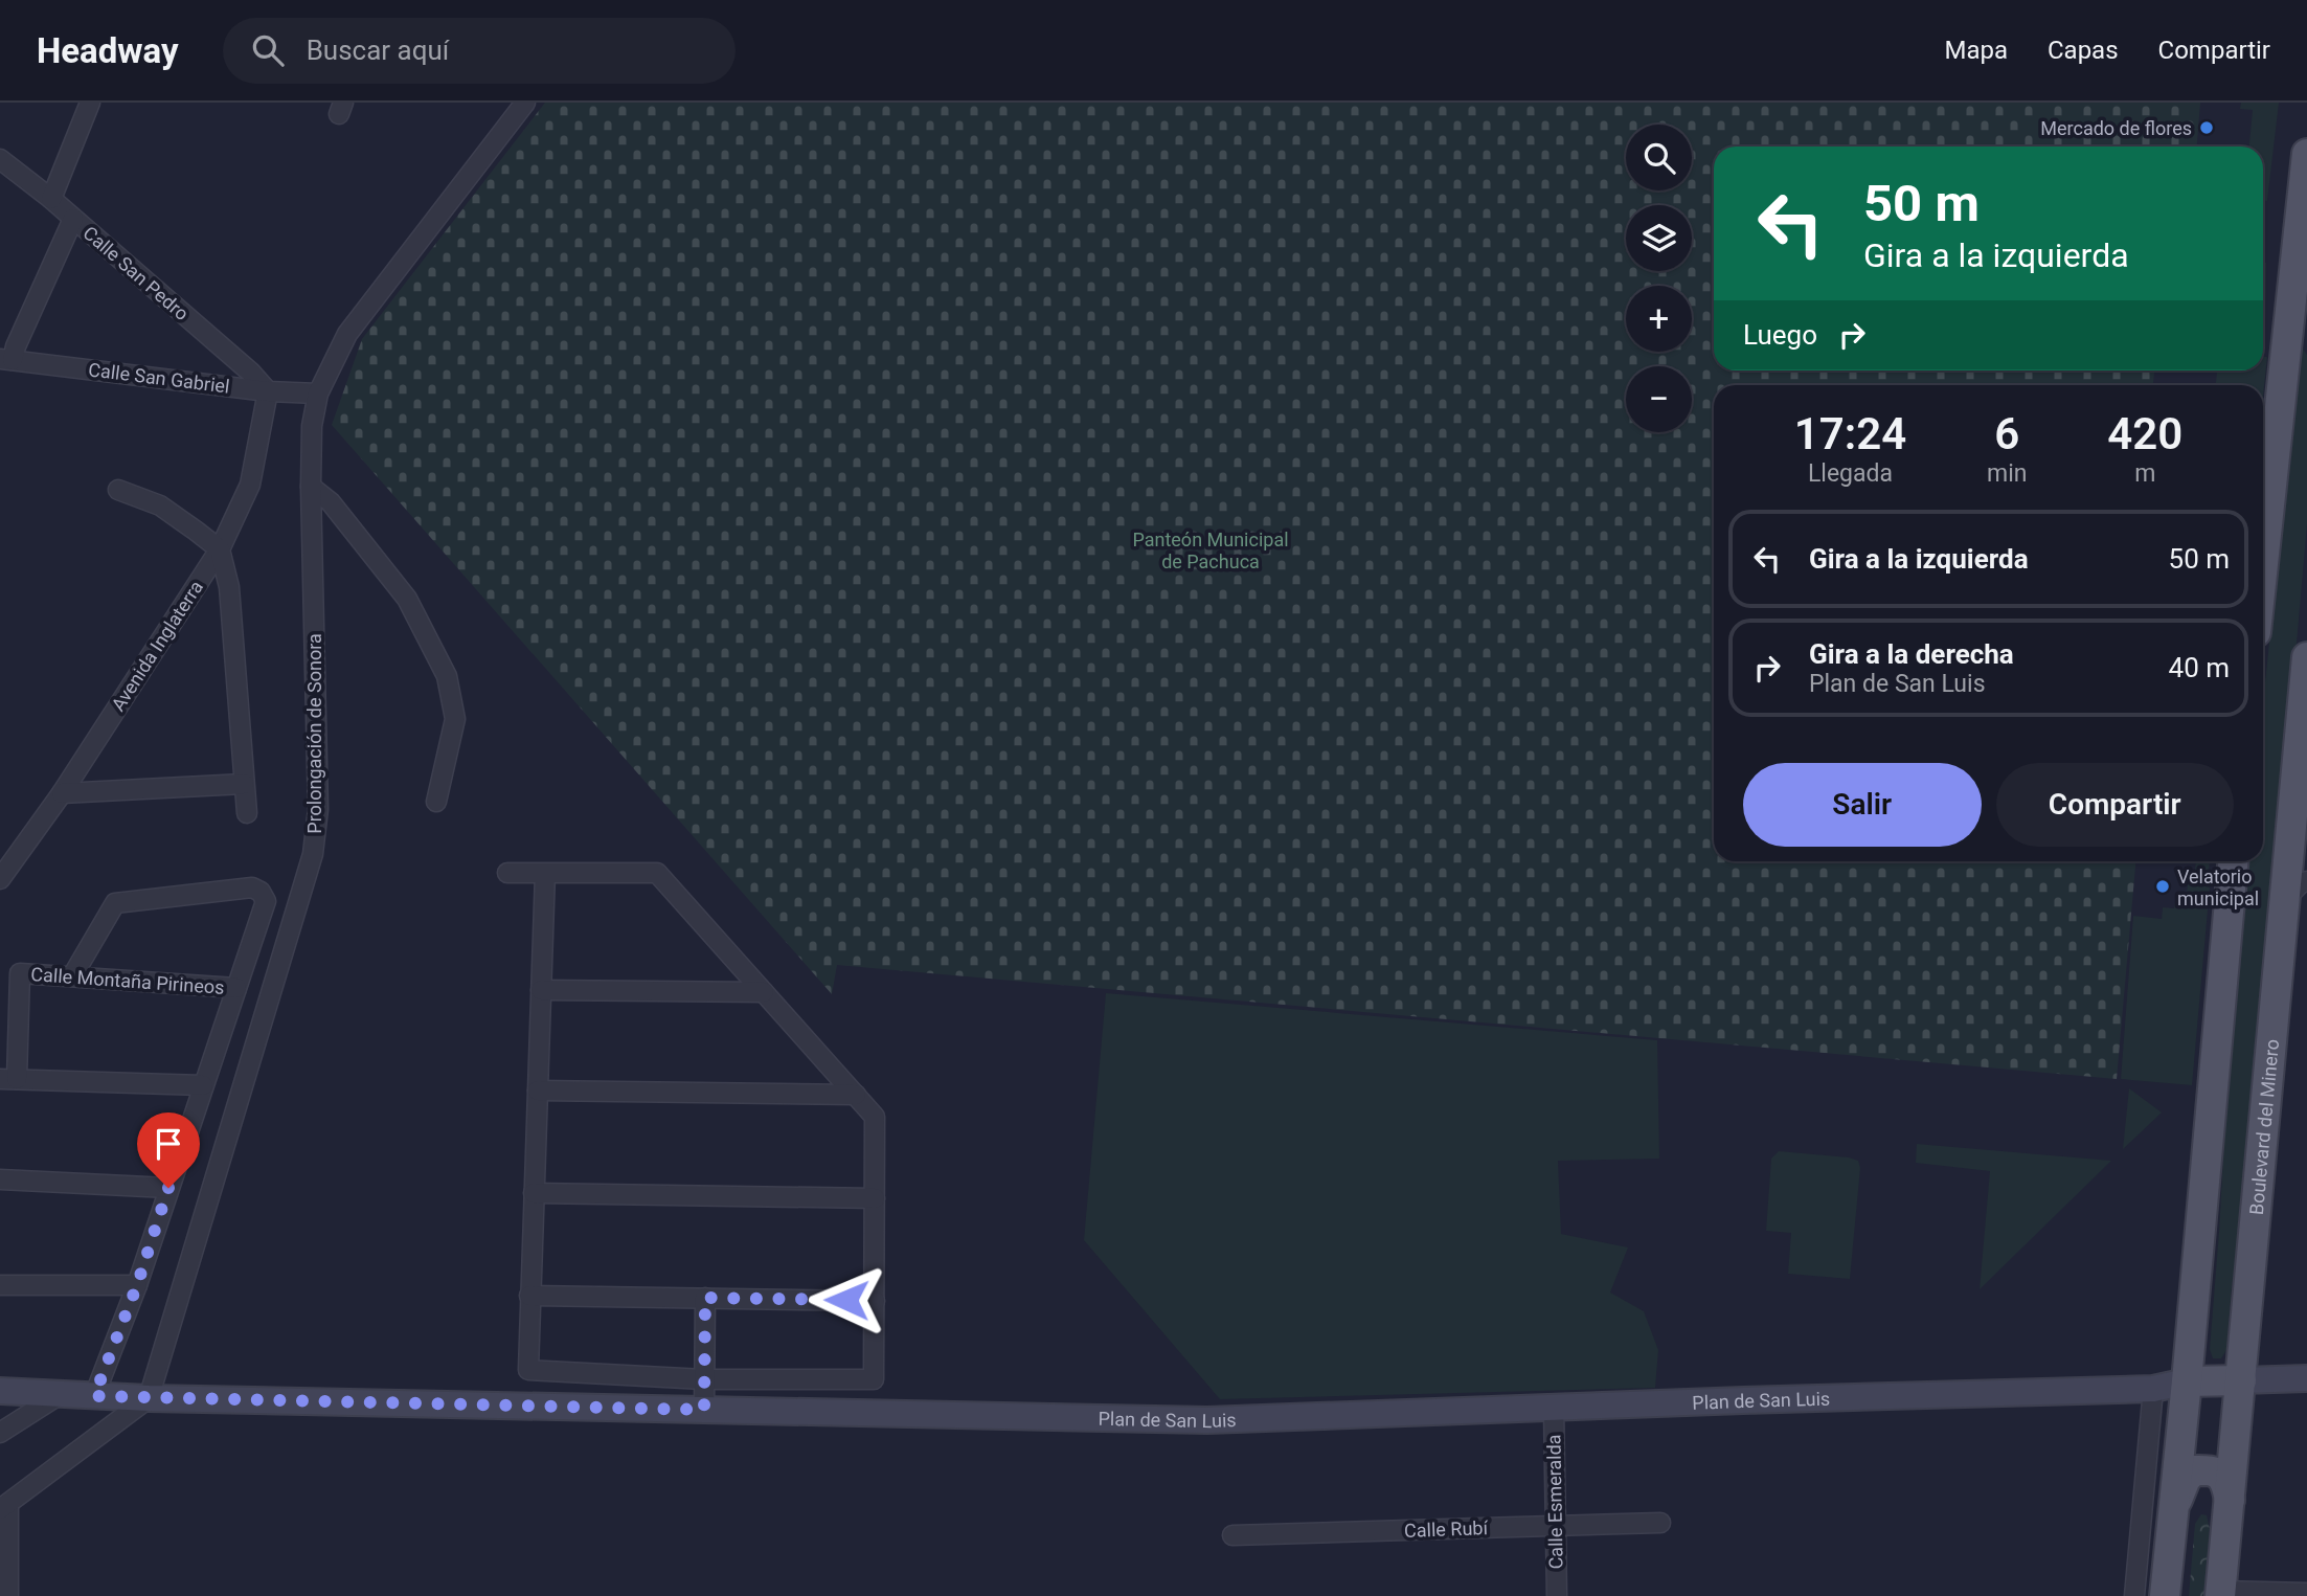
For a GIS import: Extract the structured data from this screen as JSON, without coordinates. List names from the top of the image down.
{
  "streets": {
    "main road": ["Boulevard del Minero"],
    "street": [
      "Calle San Pedro",
      "Calle San Gabriel",
      "Avenida Inglaterra",
      "Prolongación de Sonora",
      "Calle Montaña Pirineos",
      "Plan de San Luis",
      "Calle Esmeralda",
      "Calle Rubí"
    ]
  },
  "crossings": [
    ["Calle San Pedro", "Calle San Gabriel"],
    ["Calle San Pedro", "Avenida Inglaterra"],
    ["Calle San Gabriel", "Avenida Inglaterra"],
    ["Calle San Gabriel", "Prolongación de Sonora"],
    ["Prolongación de Sonora", "Plan de San Luis"],
    ["Plan de San Luis", "Calle Esmeralda"],
    ["Calle Esmeralda", "Calle Rubí"]
  ],
  "parks": ["Panteón Municipal de Pachuca"],
  "places": ["Mercado de flores", "Velatorio municipal"],
  "page": {
    "header": "Headway",
    "search": "Buscar aquí",
    "nav": ["Mapa", "Capas", "Compartir"],
    "map_buttons": ["+", "−"],
    "turn": ["50 m", "Gira a la izquierda"],
    "then": "Luego",
    "eta": [
      "17:24",
      "Llegada",
      "6",
      "min",
      "420",
      "m"
    ],
    "list": [
      {
        "name": "Gira a la izquierda",
        "value": "50 m"
      },
      {
        "name": "Gira a la derecha",
        "note": "Plan de San Luis",
        "value": "40 m"
      }
    ],
    "buttons": ["Salir", "Compartir"]
  }
}
